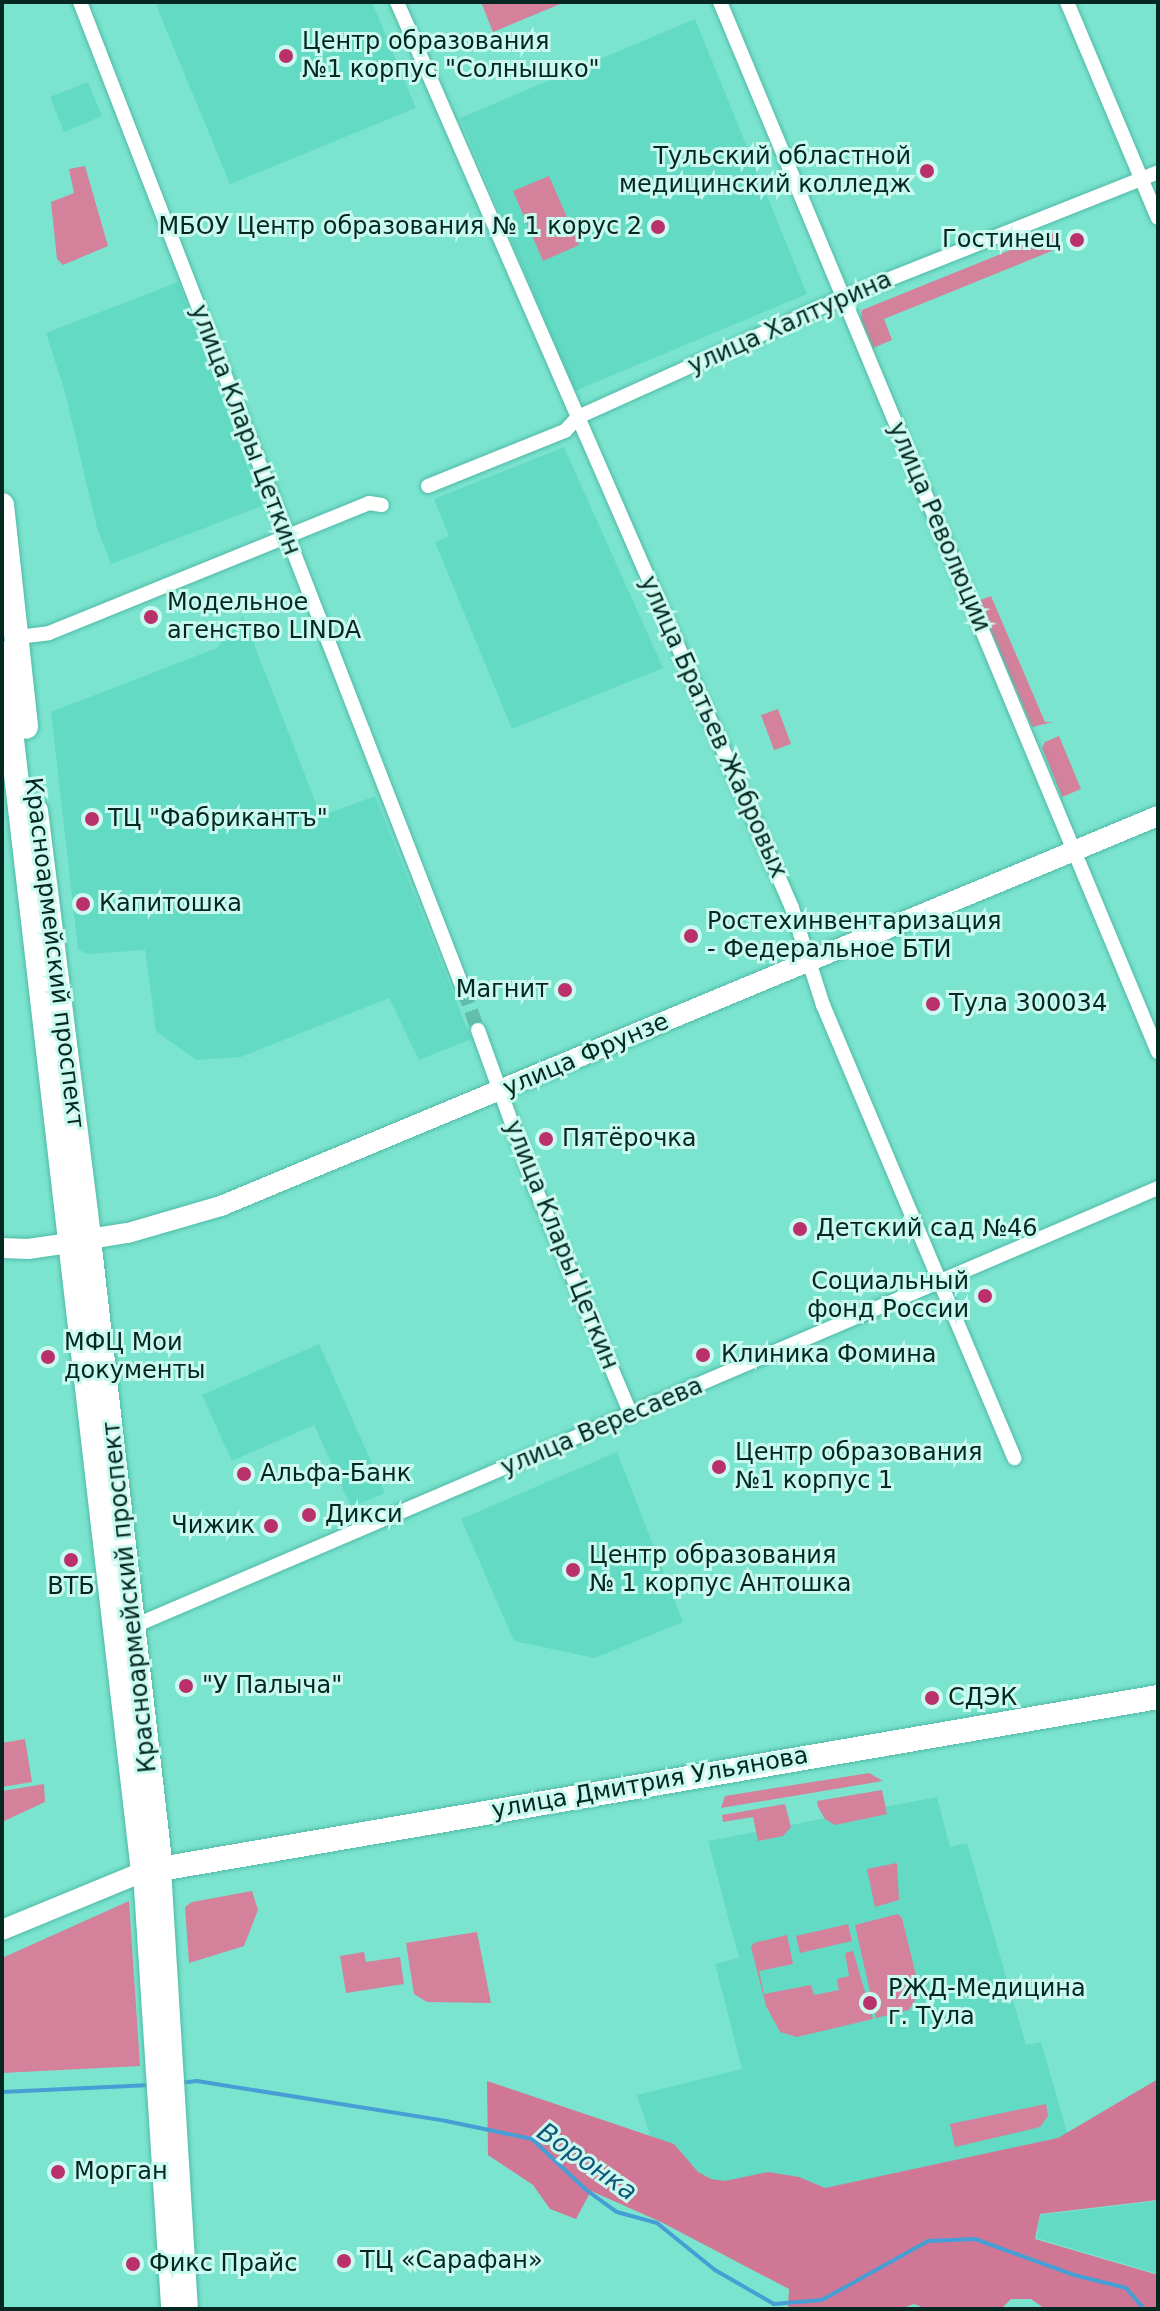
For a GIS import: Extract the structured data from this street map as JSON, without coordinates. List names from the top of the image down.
{
  "streets": {
    "main road": ["Красноармейский проспект", "улица Дмитрия Ульянова"],
    "street": [
      "улица Халтурина",
      "улица Клары Цеткин",
      "улица Революции",
      "улица Братьев Жабровых",
      "улица Фрунзе",
      "улица Вересаева"
    ]
  },
  "crossings": [
    ["улица Халтурина", "улица Революции"],
    ["улица Халтурина", "улица Братьев Жабровых"],
    ["улица Клары Цеткин", "улица Фрунзе"],
    ["улица Клары Цеткин", "улица Вересаева"],
    ["улица Революции", "улица Фрунзе"],
    ["улица Братьев Жабровых", "улица Фрунзе"],
    ["улица Братьев Жабровых", "улица Вересаева"],
    ["Красноармейский проспект", "улица Фрунзе"],
    ["Красноармейский проспект", "улица Вересаева"],
    ["Красноармейский проспект", "улица Дмитрия Ульянова"]
  ],
  "water": ["Воронка"],
  "places": [
    "Центр образования №1 корпус \"Солнышко\"",
    "Тульский областной медицинский колледж",
    "МБОУ Центр образования № 1 корус 2",
    "Гостинец",
    "Модельное агенство LINDA",
    "ТЦ \"Фабрикантъ\"",
    "Капитошка",
    "Ростехинвентаризация - Федеральное БТИ",
    "Магнит",
    "Тула 300034",
    "Пятёрочка",
    "Детский сад №46",
    "Социальный фонд России",
    "Клиника Фомина",
    "МФЦ Мои документы",
    "Центр образования №1 корпус 1",
    "Альфа-Банк",
    "Дикси",
    "Чижик",
    "ВТБ",
    "Центр образования № 1 корпус Антошка",
    "\"У Палыча\"",
    "СДЭК",
    "РЖД-Медицина г. Тула",
    "Морган",
    "ТЦ «Сарафан»",
    "Фикс Прайс"
  ]
}
